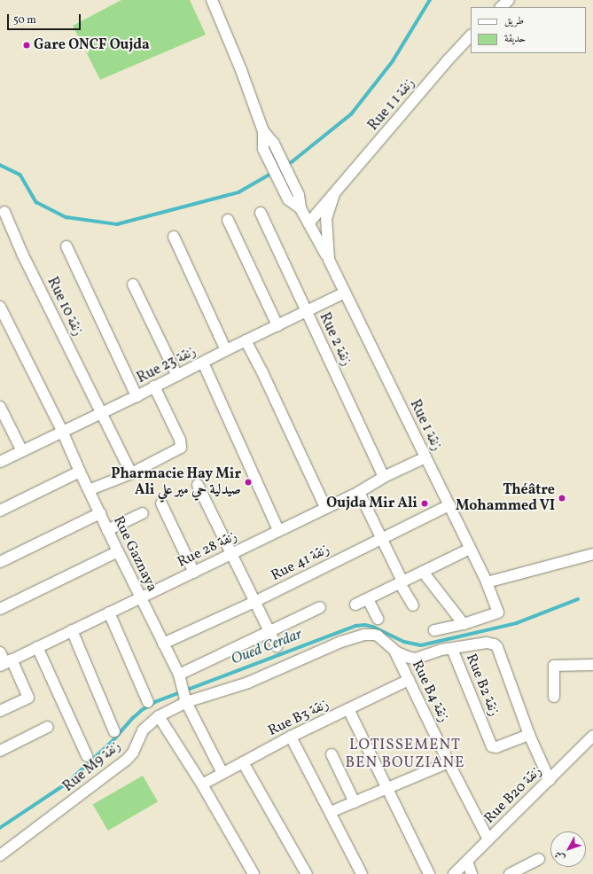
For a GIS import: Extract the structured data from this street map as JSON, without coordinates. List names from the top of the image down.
{
  "streets": {
    "street": [
      "Rue 1 زنقة 1",
      "Rue 10 زنقة",
      "Rue 2 زنقة",
      "Rue 23 زنقة",
      "Rue زنقة 1",
      "Rue 28 زنقة",
      "Rue Gaznaya",
      "Rue 41 زنقة",
      "Rue B2 زنقة",
      "Rue B4 زنقة",
      "Rue B3 زنقة",
      "Rue M9 زنقة",
      "Rue B20 زنقة"
    ]
  },
  "crossings": [
    ["Rue 1 زنقة 1", "Rue زنقة 1"],
    ["Rue 10 زنقة", "Rue 23 زنقة"],
    ["Rue 2 زنقة", "Rue 23 زنقة"],
    ["Rue 2 زنقة", "Rue 28 زنقة"],
    ["Rue 23 زنقة", "Rue زنقة 1"],
    ["Rue 23 زنقة", "Rue Gaznaya"],
    ["Rue زنقة 1", "Rue 28 زنقة"],
    ["Rue زنقة 1", "Rue 41 زنقة"],
    ["Rue 28 زنقة", "Rue Gaznaya"],
    ["Rue Gaznaya", "Rue 41 زنقة"],
    ["Rue Gaznaya", "Rue B3 زنقة"],
    ["Rue Gaznaya", "Rue M9 زنقة"],
    ["Rue B2 زنقة", "Rue M9 زنقة"],
    ["Rue B2 زنقة", "Rue B20 زنقة"],
    ["Rue B4 زنقة", "Rue B3 زنقة"],
    ["Rue B4 زنقة", "Rue M9 زنقة"],
    ["Rue B4 زنقة", "Rue B20 زنقة"]
  ],
  "districts": ["LOTISSEMENT BEN BOUZIANE"],
  "water": ["Oued Cerdar"],
  "places": [
    "Gare ONCF Oujda",
    "Pharmacie Hay Mir Ali صيدلية حي مير علي",
    "Théâtre Mohammed VI",
    "Oujda Mir Ali"
  ],
  "legend": ["طريق", "حديقة"],
  "scale_bar": "50 m",
  "north": "bottom left"
}
